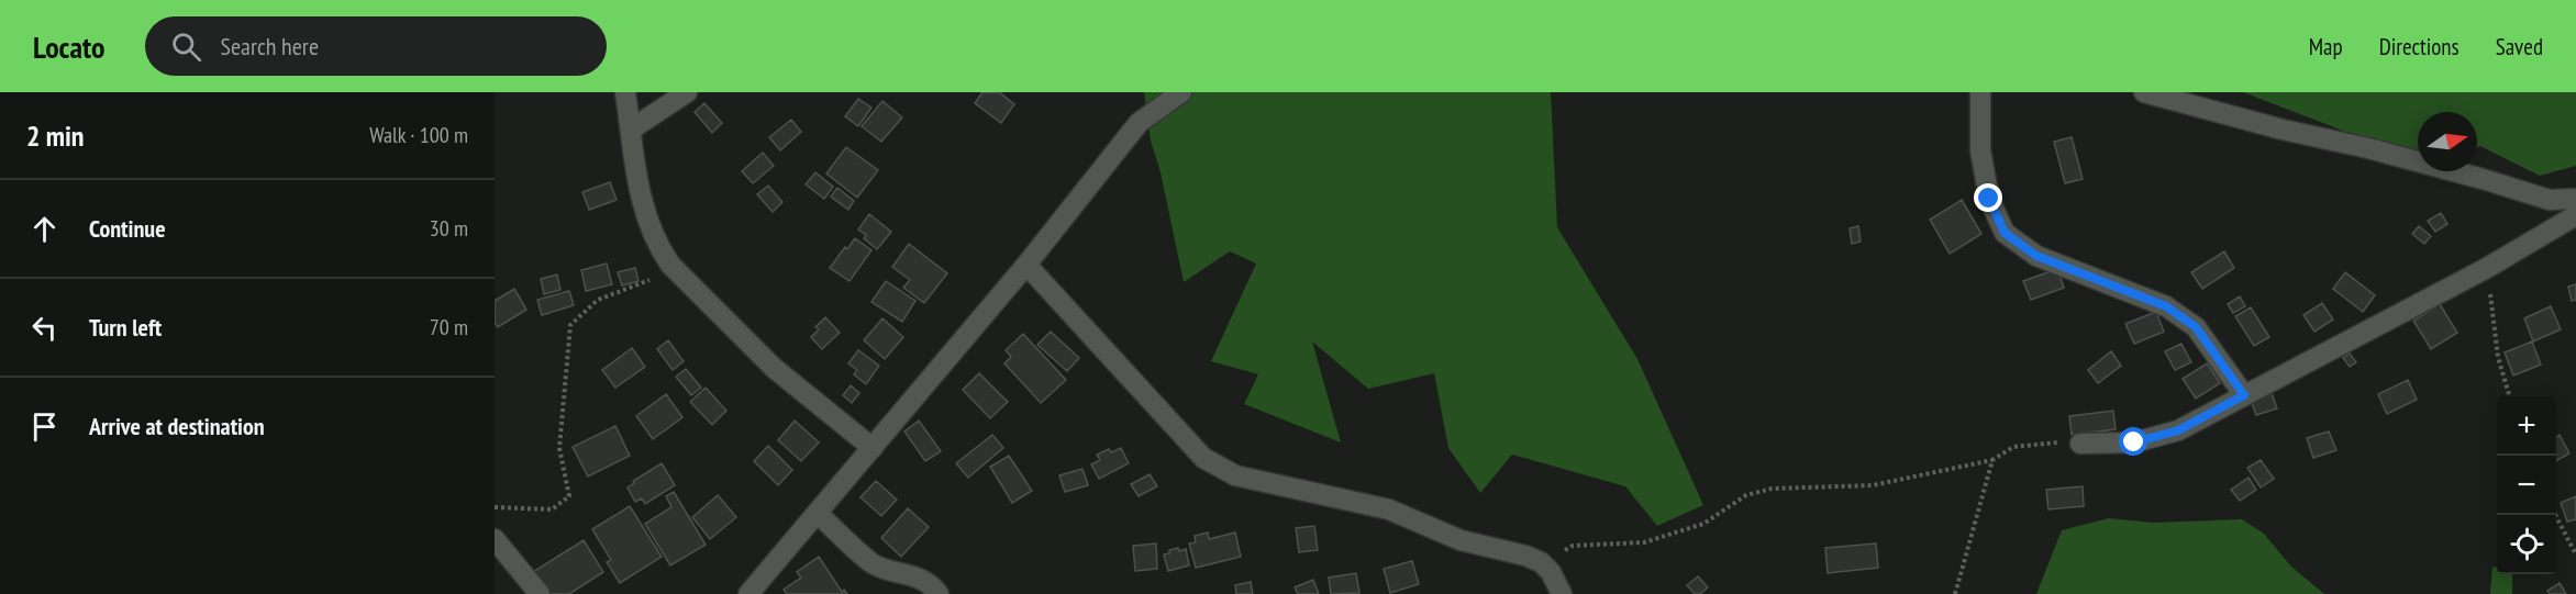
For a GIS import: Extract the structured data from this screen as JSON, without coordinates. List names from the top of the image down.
{
  "north": "right",
  "page": {
    "header": "Locato",
    "search": "Search here",
    "nav": ["Map", "Directions", "Saved"],
    "heading": ["2 min", "Walk · 100 m"],
    "list": [
      ["Continue", "30 m"],
      ["Turn left", "70 m"],
      "Arrive at destination"
    ],
    "map_buttons": ["+", "−"]
  }
}
